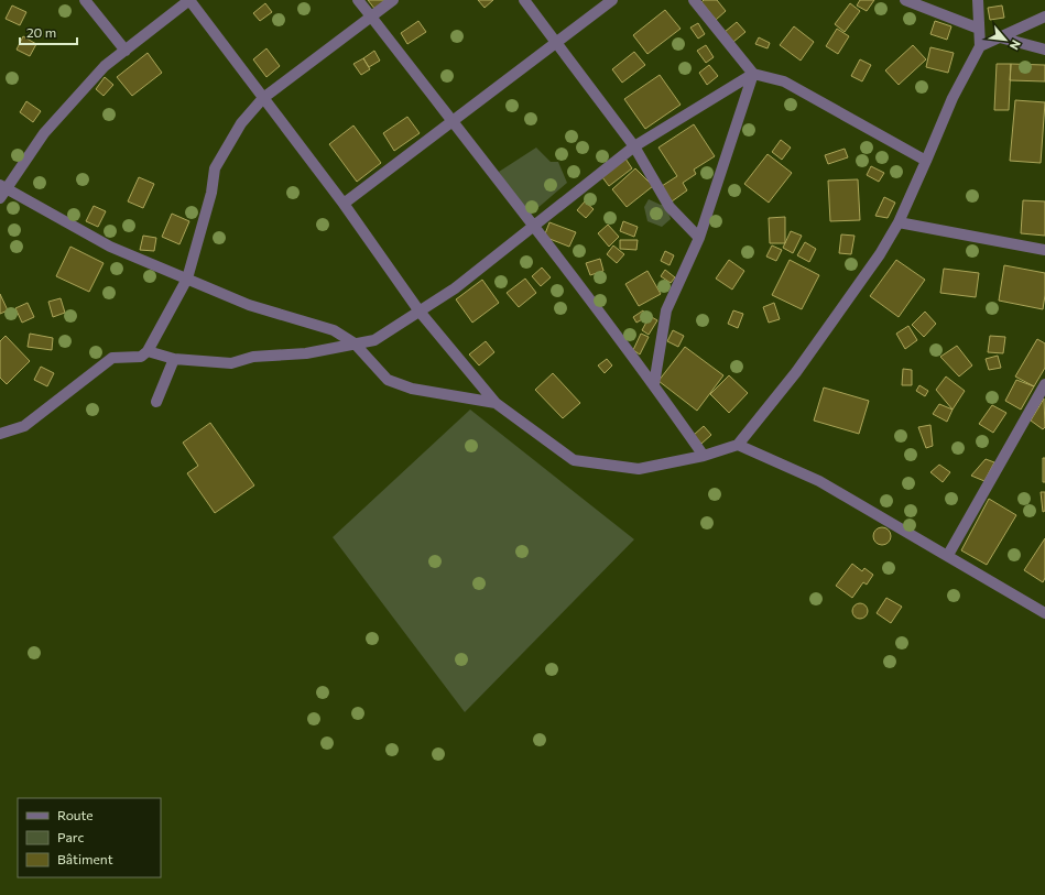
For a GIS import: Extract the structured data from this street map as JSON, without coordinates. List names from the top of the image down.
{
  "legend": ["Route", "Parc", "Bâtiment"],
  "scale_bar": "20 m",
  "north": "bottom right"
}
